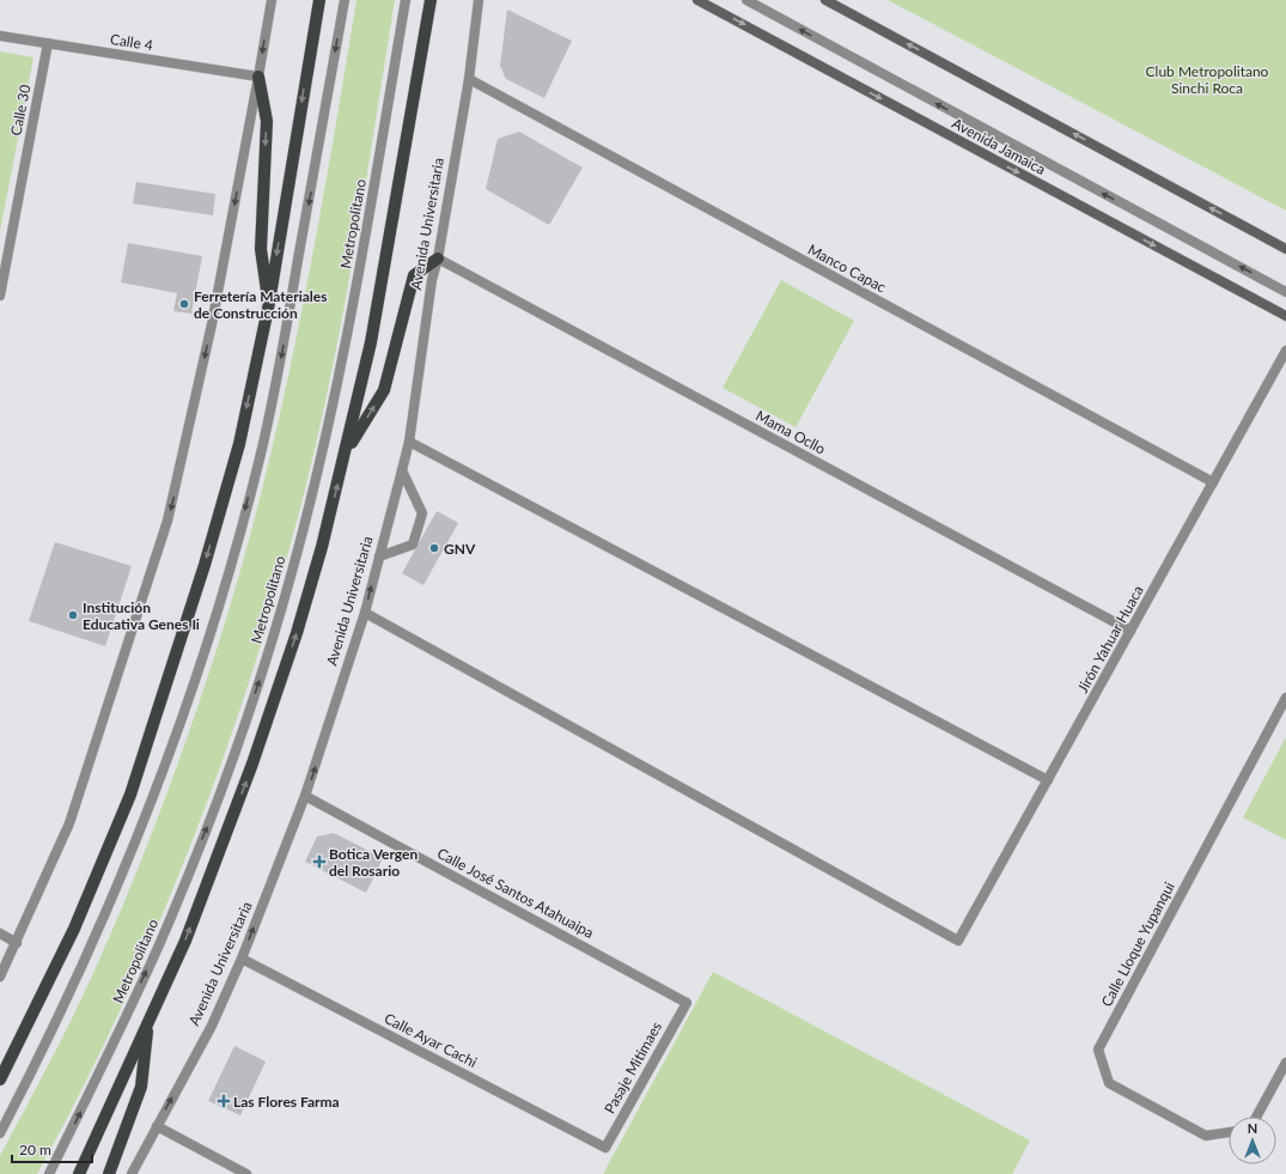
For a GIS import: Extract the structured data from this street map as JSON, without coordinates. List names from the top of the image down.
{
  "streets": {
    "main road": ["Avenida Jamaica"],
    "street": [
      "Calle 4",
      "Calle 30",
      "Metropolitano",
      "Avenida Universitaria",
      "Manco Capac",
      "Mama Ocllo",
      "Jirón Yahuar Huaca",
      "Calle José Santos Atahuaipa",
      "Calle Lloque Yupanqui",
      "Calle Ayar Cachi",
      "Pasaje Mitimaes"
    ]
  },
  "crossings": [
    ["Calle 4", "Calle 30"],
    ["Avenida Universitaria", "Manco Capac"],
    ["Avenida Universitaria", "Mama Ocllo"],
    ["Avenida Universitaria", "Jirón Yahuar Huaca"],
    ["Avenida Universitaria", "Calle José Santos Atahuaipa"],
    ["Avenida Universitaria", "Calle Ayar Cachi"],
    ["Manco Capac", "Jirón Yahuar Huaca"],
    ["Mama Ocllo", "Jirón Yahuar Huaca"],
    ["Calle José Santos Atahuaipa", "Pasaje Mitimaes"],
    ["Calle Ayar Cachi", "Pasaje Mitimaes"]
  ],
  "one_way": ["Avenida Universitaria"],
  "parks": ["Club Metropolitano Sinchi Roca"],
  "places": {
    "other": ["Ferretería Materiales de Construcción", "GNV", "Institución Educativa Genes Ii"],
    "health": ["Botica Vergen del Rosario", "Las Flores Farma"]
  },
  "scale_bar": "20 m",
  "north": "top"
}
